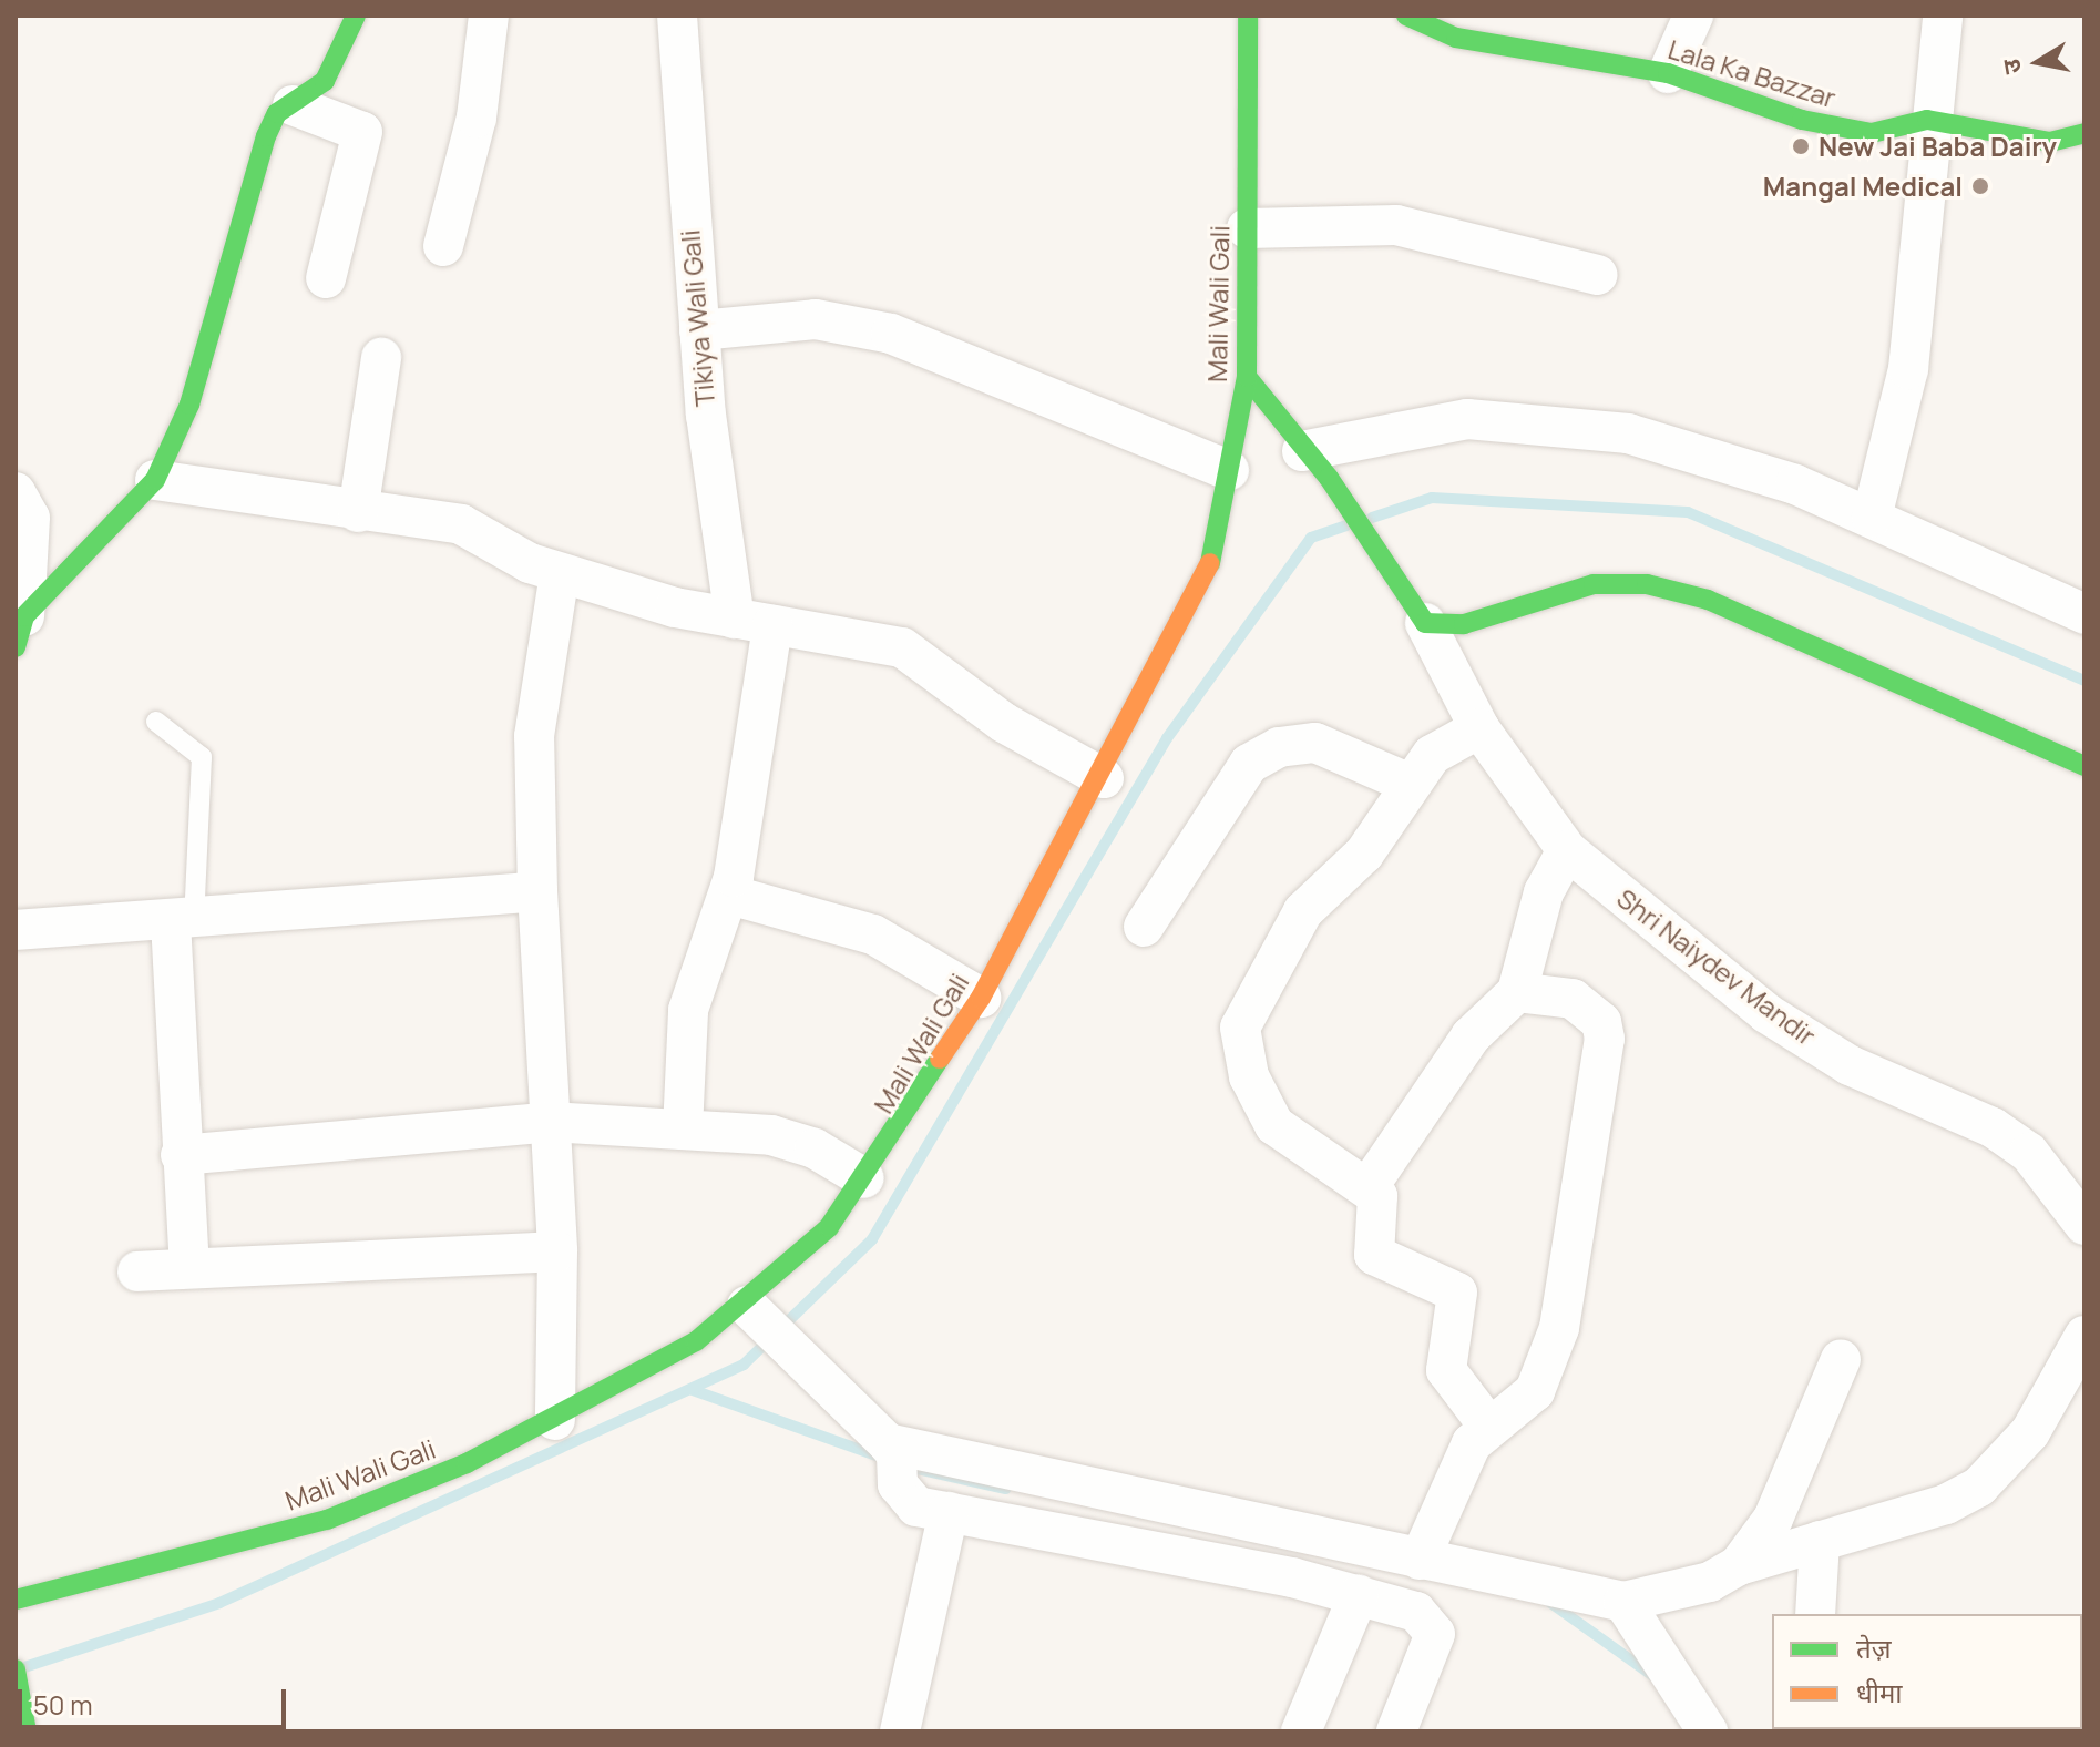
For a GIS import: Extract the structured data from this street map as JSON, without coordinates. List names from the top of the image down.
{
  "streets": {
    "street": [
      "Lala Ka Bazzar",
      "Mali Wali Gali",
      "Tikiya Wali Gali",
      "Shri Naiydev Mandir"
    ]
  },
  "places": ["New Jai Baba Dairy", "Mangal Medical"],
  "legend": ["तेज़", "धीमा"],
  "scale_bar": "50 m",
  "north": "left"
}
